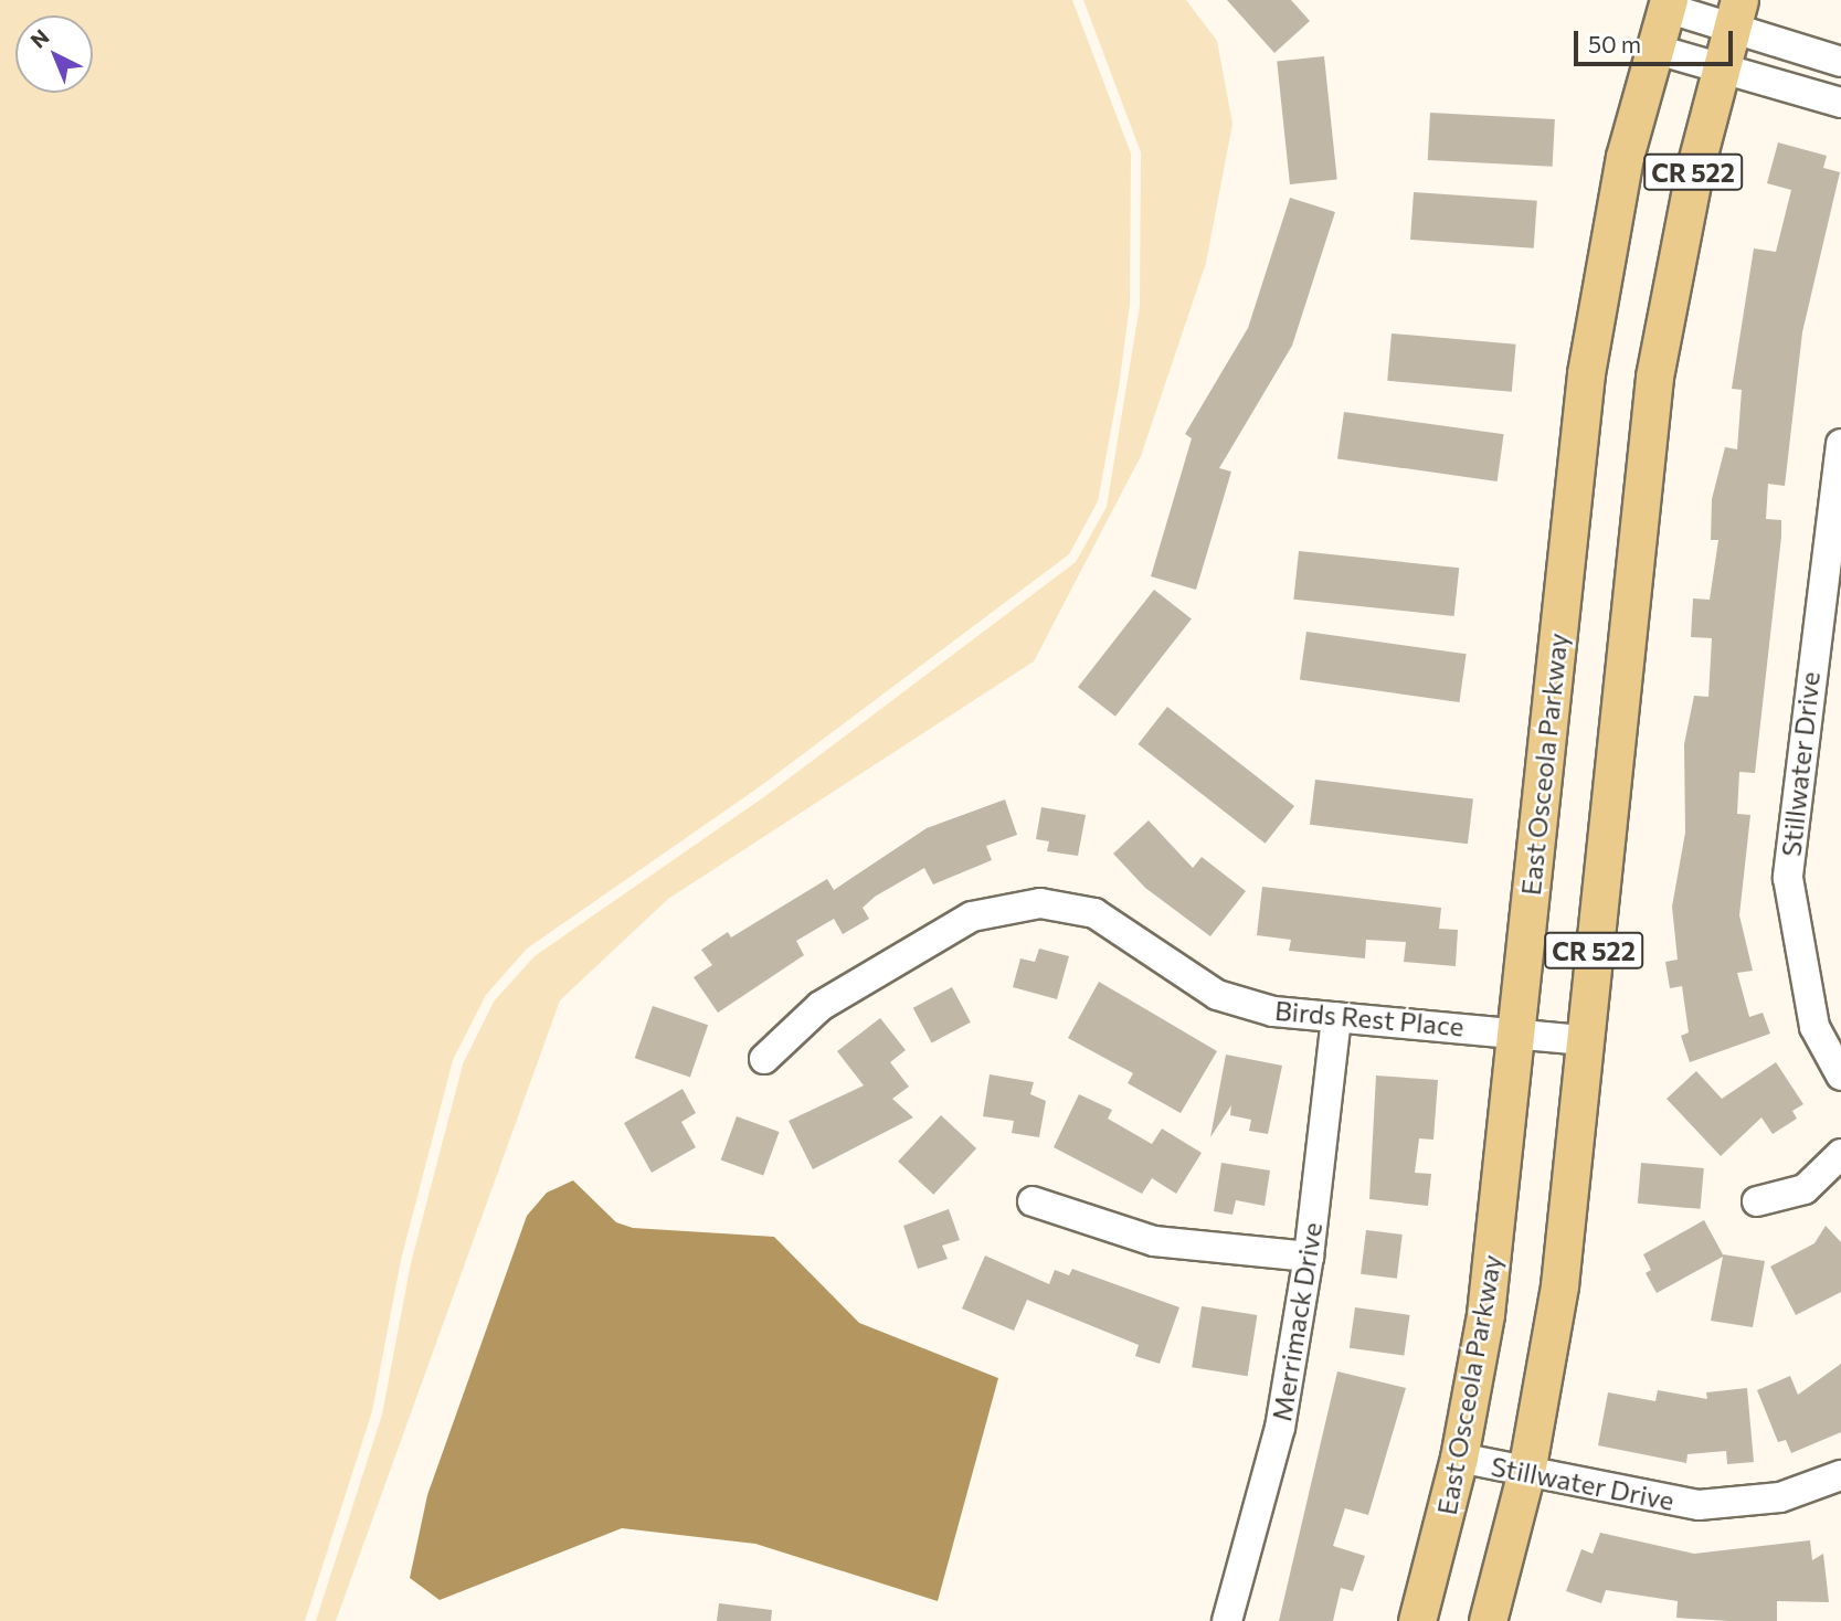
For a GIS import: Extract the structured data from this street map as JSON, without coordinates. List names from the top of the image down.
{
  "streets": {
    "main road": ["CR 522", "East Osceola Parkway"],
    "street": ["Stillwater Drive", "Birds Rest Place", "Merrimack Drive"]
  },
  "crossings": [
    ["CR 522", "Stillwater Drive"],
    ["CR 522", "Birds Rest Place"],
    ["East Osceola Parkway", "Stillwater Drive"],
    ["East Osceola Parkway", "Birds Rest Place"],
    ["Birds Rest Place", "Merrimack Drive"]
  ],
  "scale_bar": "50 m",
  "north": "top left"
}
